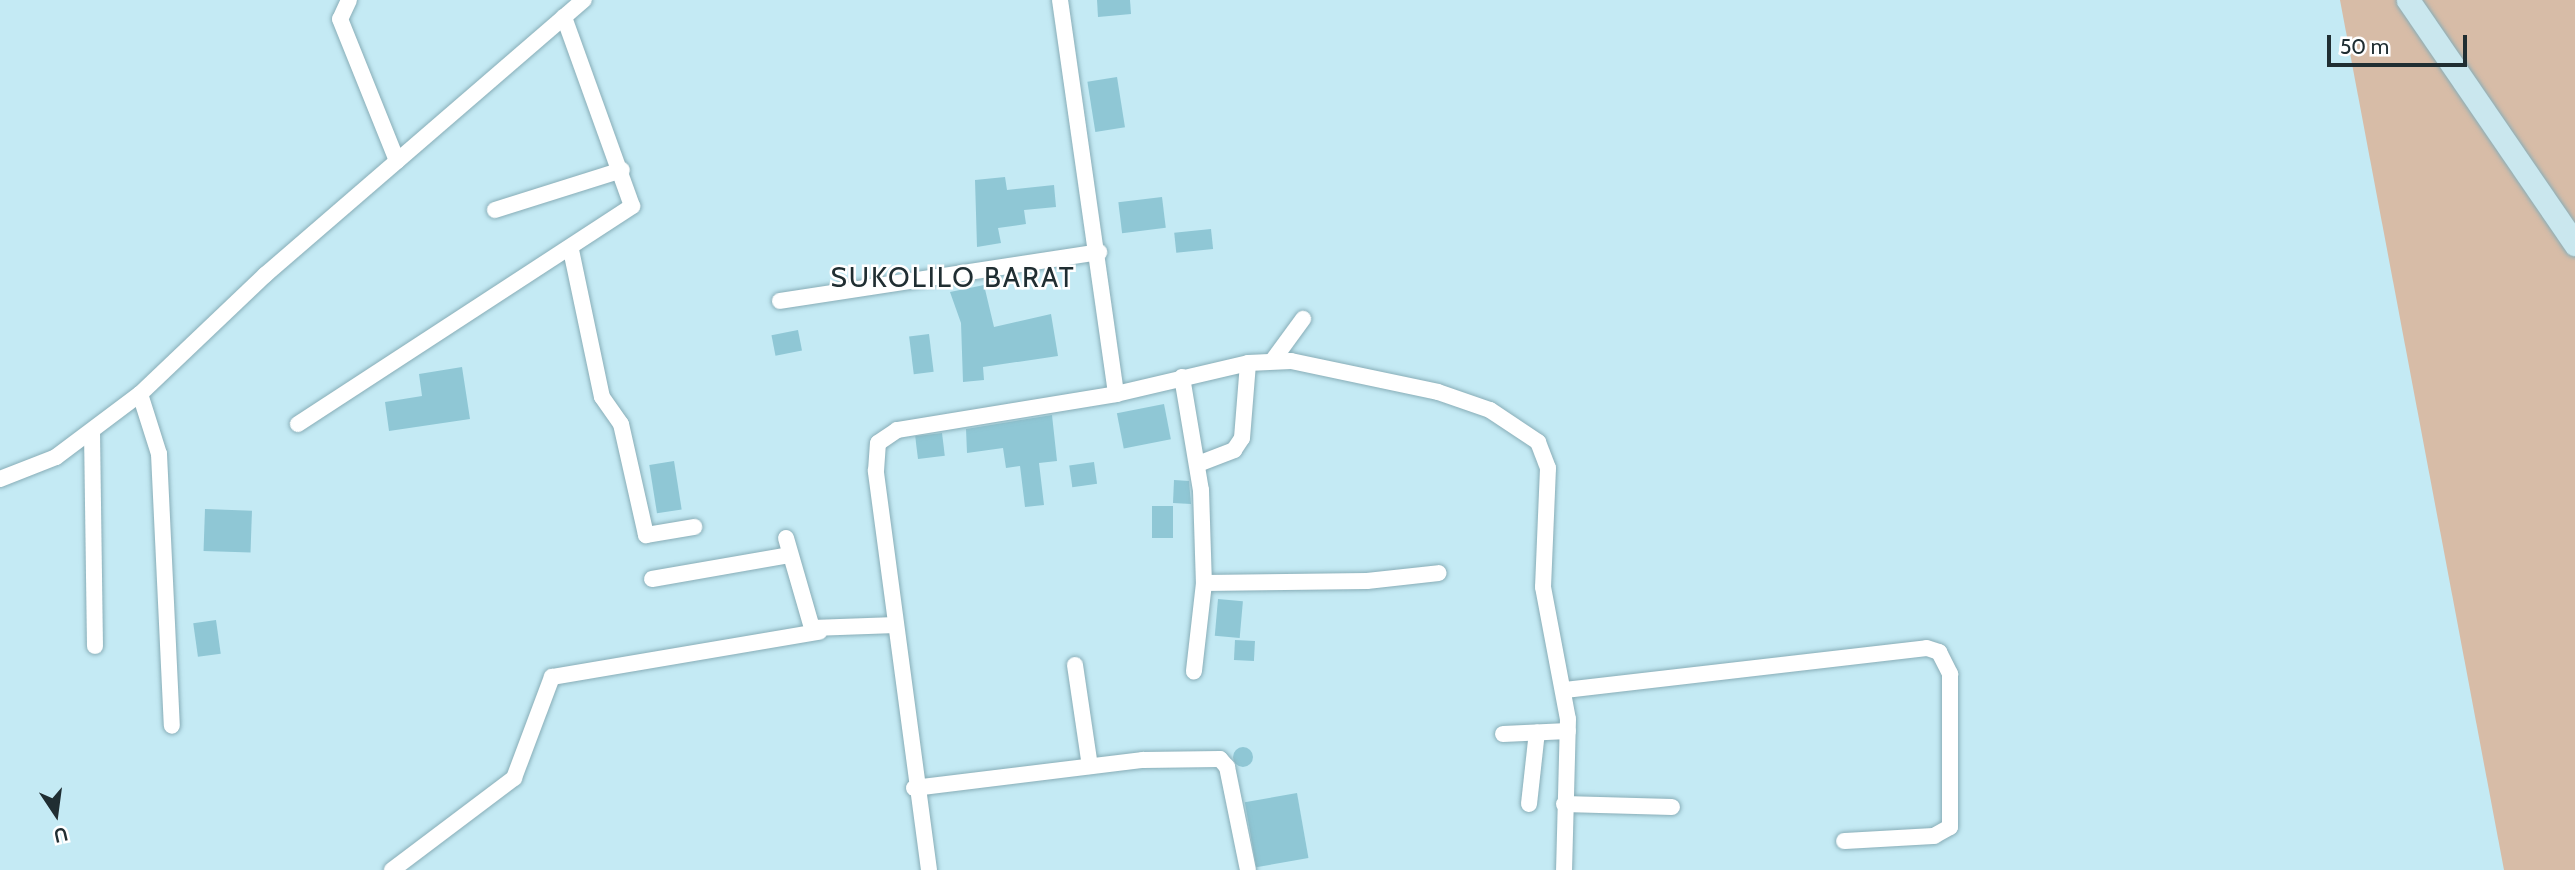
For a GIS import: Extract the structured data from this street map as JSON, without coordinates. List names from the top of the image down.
{
  "districts": ["SUKOLILO BARAT"],
  "scale_bar": "50 m",
  "north": "bottom"
}
